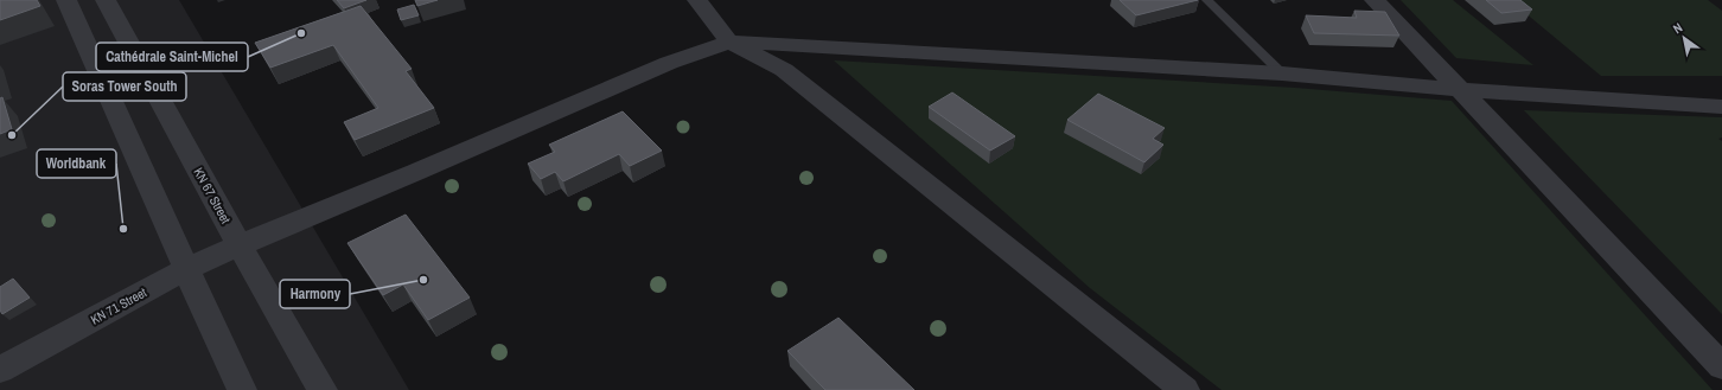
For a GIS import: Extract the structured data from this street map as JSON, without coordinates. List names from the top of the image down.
{
  "streets": {
    "street": ["KN 67 Street", "KN 71 Street"]
  },
  "crossings": [
    ["KN 67 Street", "KN 71 Street"]
  ],
  "places": [
    "Cathédrale Saint-Michel",
    "Soras Tower South",
    "Worldbank",
    "Harmony"
  ],
  "north": "top left"
}
